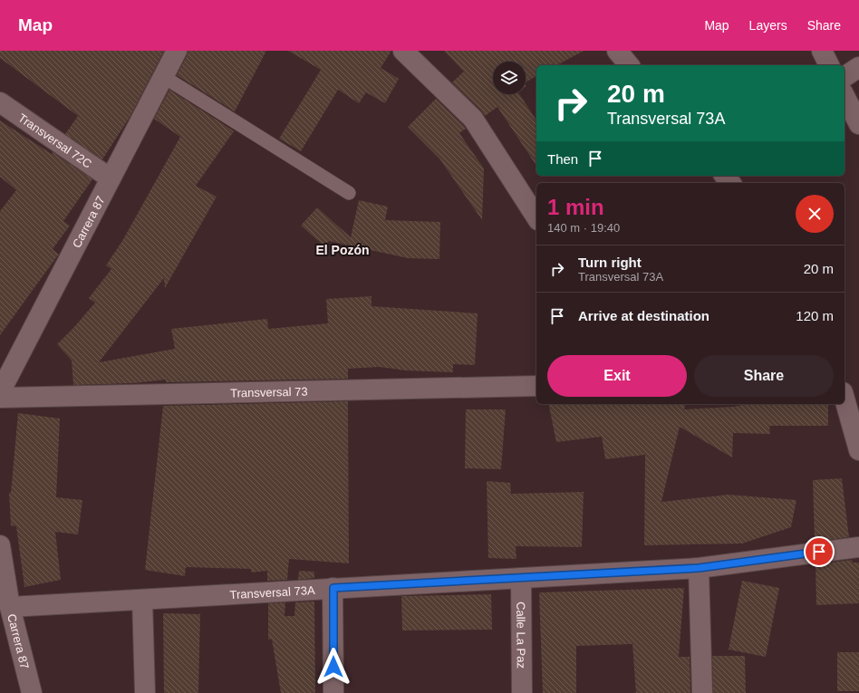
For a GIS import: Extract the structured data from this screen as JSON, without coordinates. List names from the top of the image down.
{
  "streets": {
    "street": [
      "Transversal 72C",
      "Carrera 87",
      "Transversal 73",
      "Transversal 73A",
      "Calle La Paz"
    ]
  },
  "crossings": [
    ["Transversal 72C", "Carrera 87"],
    ["Carrera 87", "Transversal 73A"],
    ["Transversal 73A", "Calle La Paz"]
  ],
  "districts": ["El Pozón"],
  "page": {
    "header": "Map",
    "nav": ["Map", "Layers", "Share"],
    "turn": ["20 m", "Transversal 73A"],
    "then": "Then",
    "heading": ["1 min", "140 m · 19:40"],
    "list": [
      {
        "name": "Turn right",
        "note": "Transversal 73A",
        "value": "20 m"
      },
      {
        "name": "Arrive at destination",
        "value": "120 m"
      }
    ],
    "buttons": ["Exit", "Share"]
  }
}
